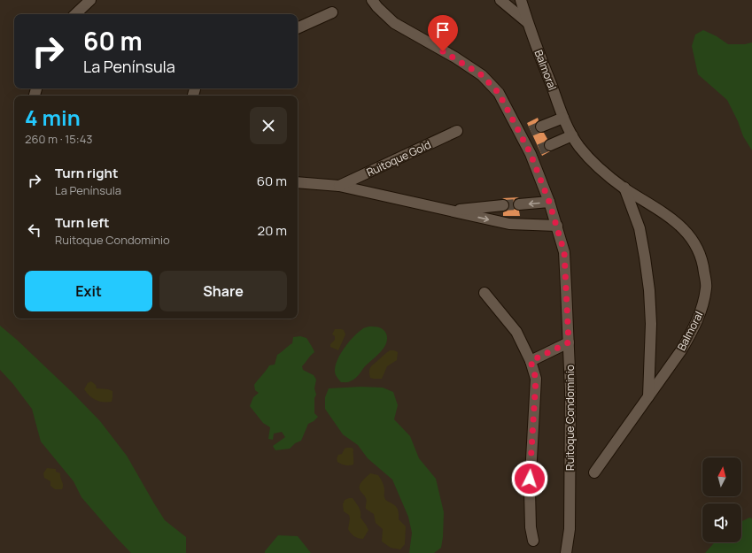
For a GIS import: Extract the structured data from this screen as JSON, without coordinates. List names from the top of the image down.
{
  "streets": {
    "street": ["Balmoral", "Ruitoque Gold", "Ruitoque Condominio"]
  },
  "crossings": [
    ["Ruitoque Gold", "Ruitoque Condominio"]
  ],
  "north": "top",
  "page": {
    "turn": ["60 m", "La Península"],
    "heading": ["4 min", "260 m · 15:43"],
    "list": [
      {
        "name": "Turn right",
        "note": "La Península",
        "value": "60 m"
      },
      {
        "name": "Turn left",
        "note": "Ruitoque Condominio",
        "value": "20 m"
      }
    ],
    "buttons": ["Exit", "Share"]
  }
}
